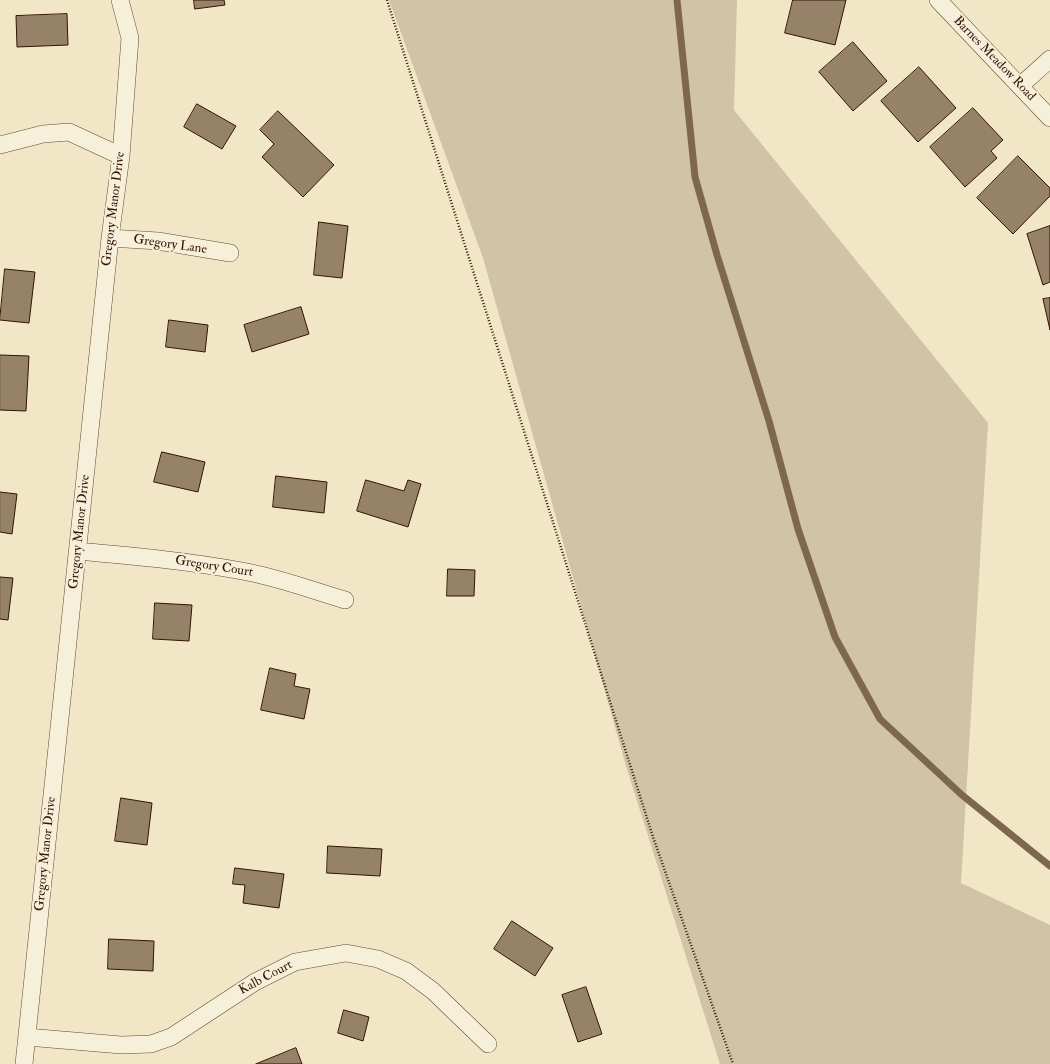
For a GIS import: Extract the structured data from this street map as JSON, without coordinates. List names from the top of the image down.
{
  "streets": {
    "street": [
      "Barnes Meadow Road",
      "Gregory Manor Drive",
      "Gregory Lane",
      "Gregory Court",
      "Kalb Court"
    ]
  },
  "crossings": [
    ["Gregory Manor Drive", "Gregory Lane"],
    ["Gregory Manor Drive", "Gregory Court"],
    ["Gregory Manor Drive", "Kalb Court"]
  ]
}
